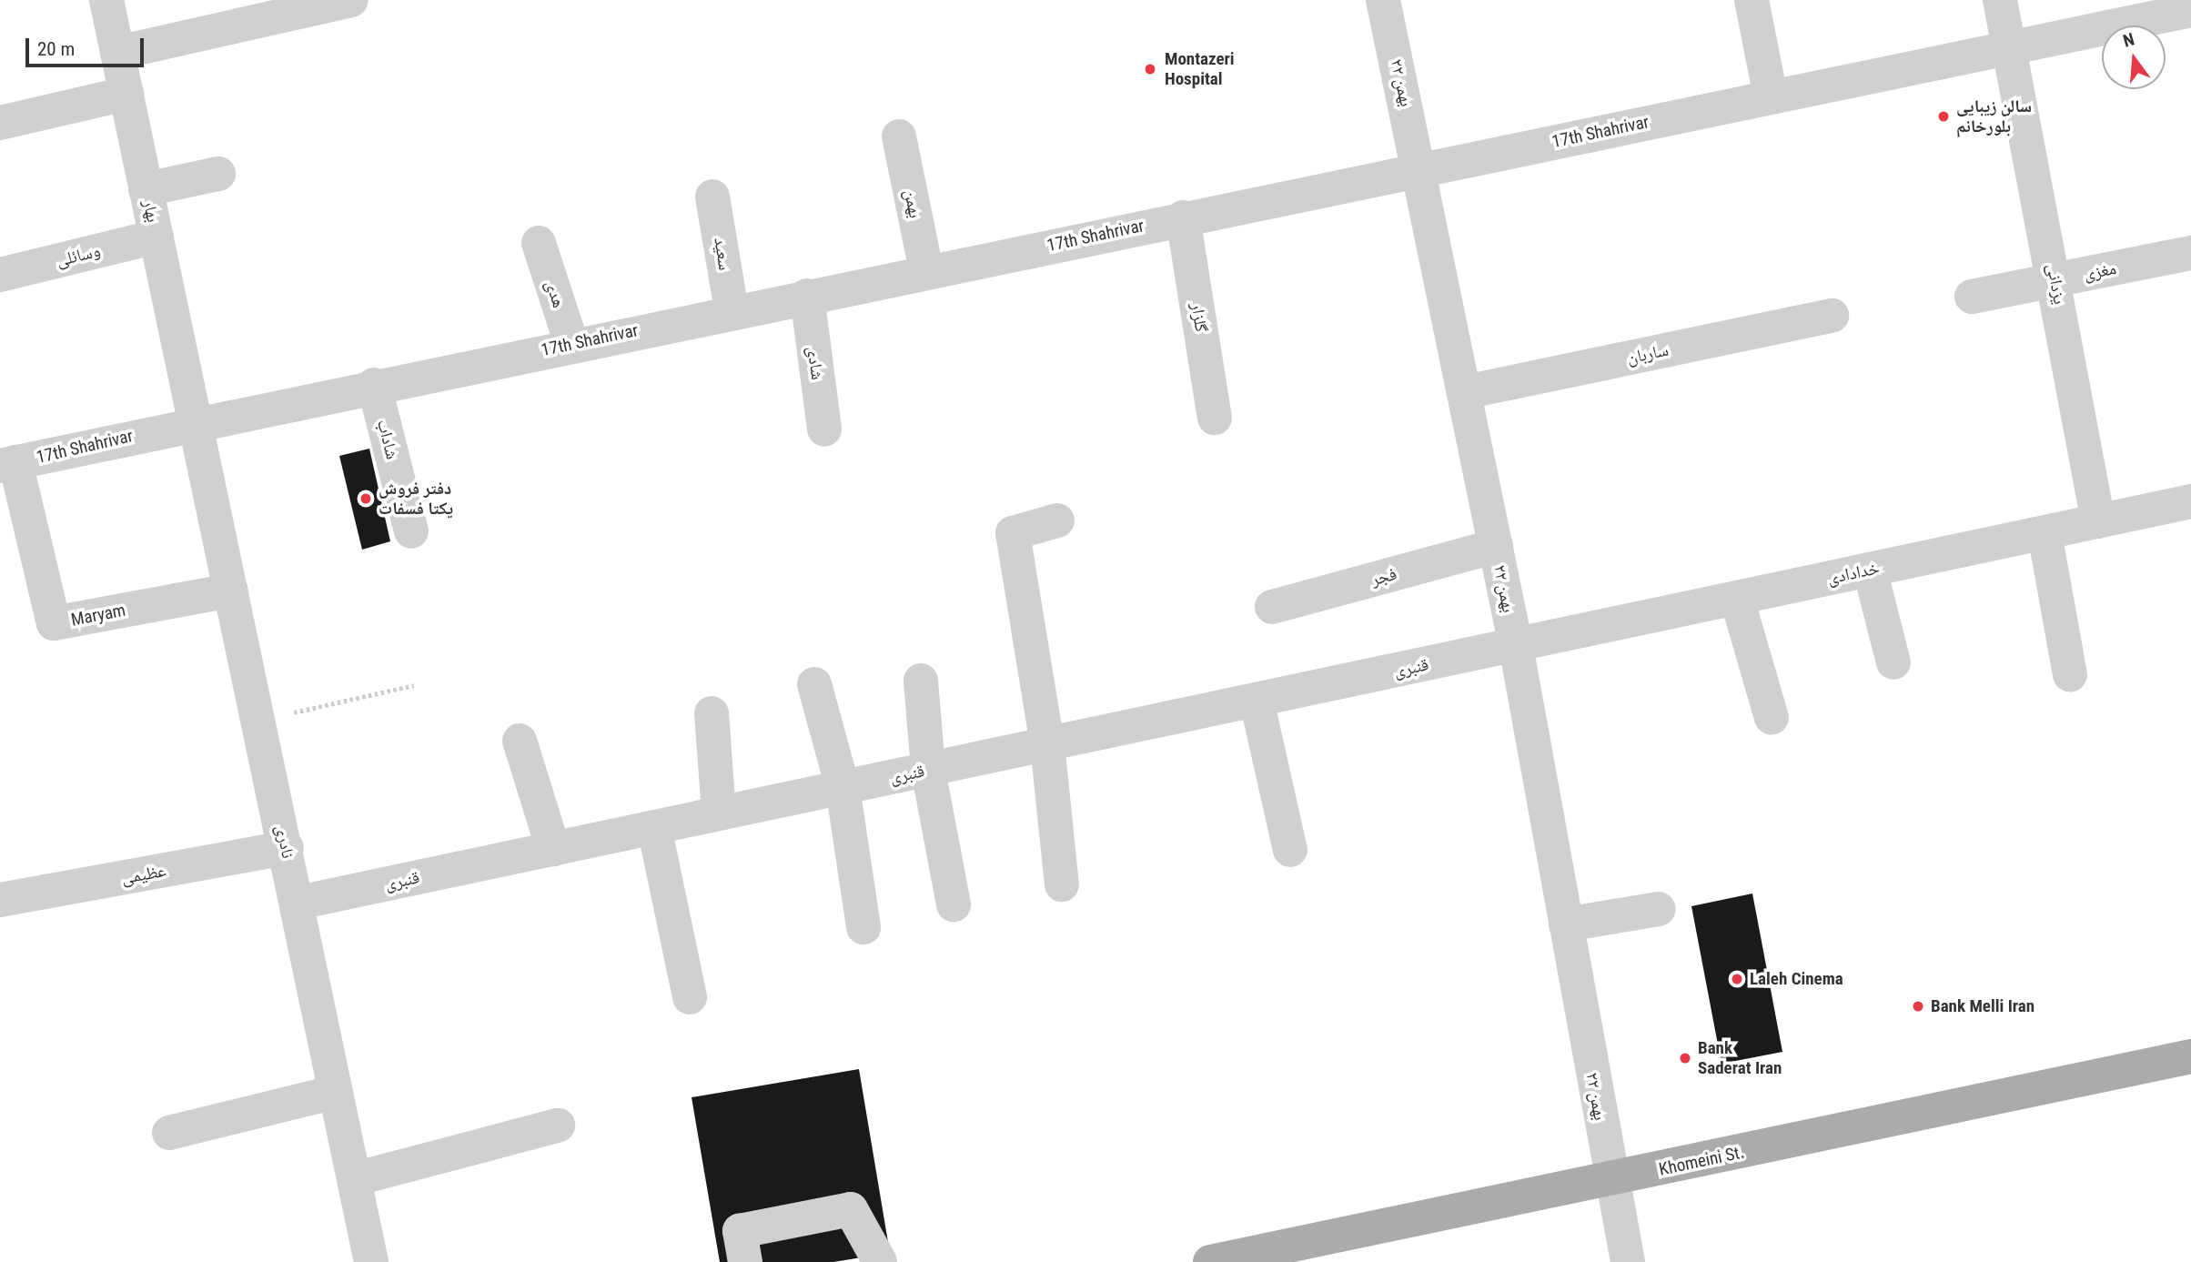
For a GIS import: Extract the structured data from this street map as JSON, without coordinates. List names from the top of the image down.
{
  "streets": {
    "main road": ["Khomeini St."],
    "street": [
      "۲۲ بهمن",
      "17th Shahrivar",
      "بهمن",
      "بهار",
      "سعید",
      "وسائلی",
      "مغزی",
      "یزدانی",
      "هدی",
      "گلزار",
      "ساربان",
      "شادی",
      "شاداب",
      "خدادادی",
      "فجر",
      "Maryam",
      "قنبری",
      "نادری",
      "عظیمی"
    ]
  },
  "crossings": [
    ["۲۲ بهمن", "17th Shahrivar"],
    ["۲۲ بهمن", "ساربان"],
    ["۲۲ بهمن", "خدادادی"],
    ["۲۲ بهمن", "فجر"],
    ["۲۲ بهمن", "قنبری"],
    ["۲۲ بهمن", "Khomeini St."],
    ["17th Shahrivar", "بهمن"],
    ["17th Shahrivar", "بهار"],
    ["17th Shahrivar", "سعید"],
    ["17th Shahrivar", "یزدانی"],
    ["17th Shahrivar", "هدی"],
    ["17th Shahrivar", "گلزار"],
    ["17th Shahrivar", "شادی"],
    ["17th Shahrivar", "شاداب"],
    ["17th Shahrivar", "Maryam"],
    ["17th Shahrivar", "نادری"],
    ["بهار", "وسائلی"],
    ["بهار", "نادری"],
    ["مغزی", "یزدانی"],
    ["یزدانی", "خدادادی"],
    ["خدادادی", "قنبری"],
    ["Maryam", "نادری"],
    ["قنبری", "نادری"],
    ["نادری", "عظیمی"]
  ],
  "places": [
    "Montazeri Hospital",
    "سالن زیبایی بلورخانم",
    "دفتر فروش یکتا فسفات",
    "Laleh Cinema",
    "Bank Melli Iran",
    "Bank Saderat Iran"
  ],
  "scale_bar": "20 m",
  "north": "top"
}
